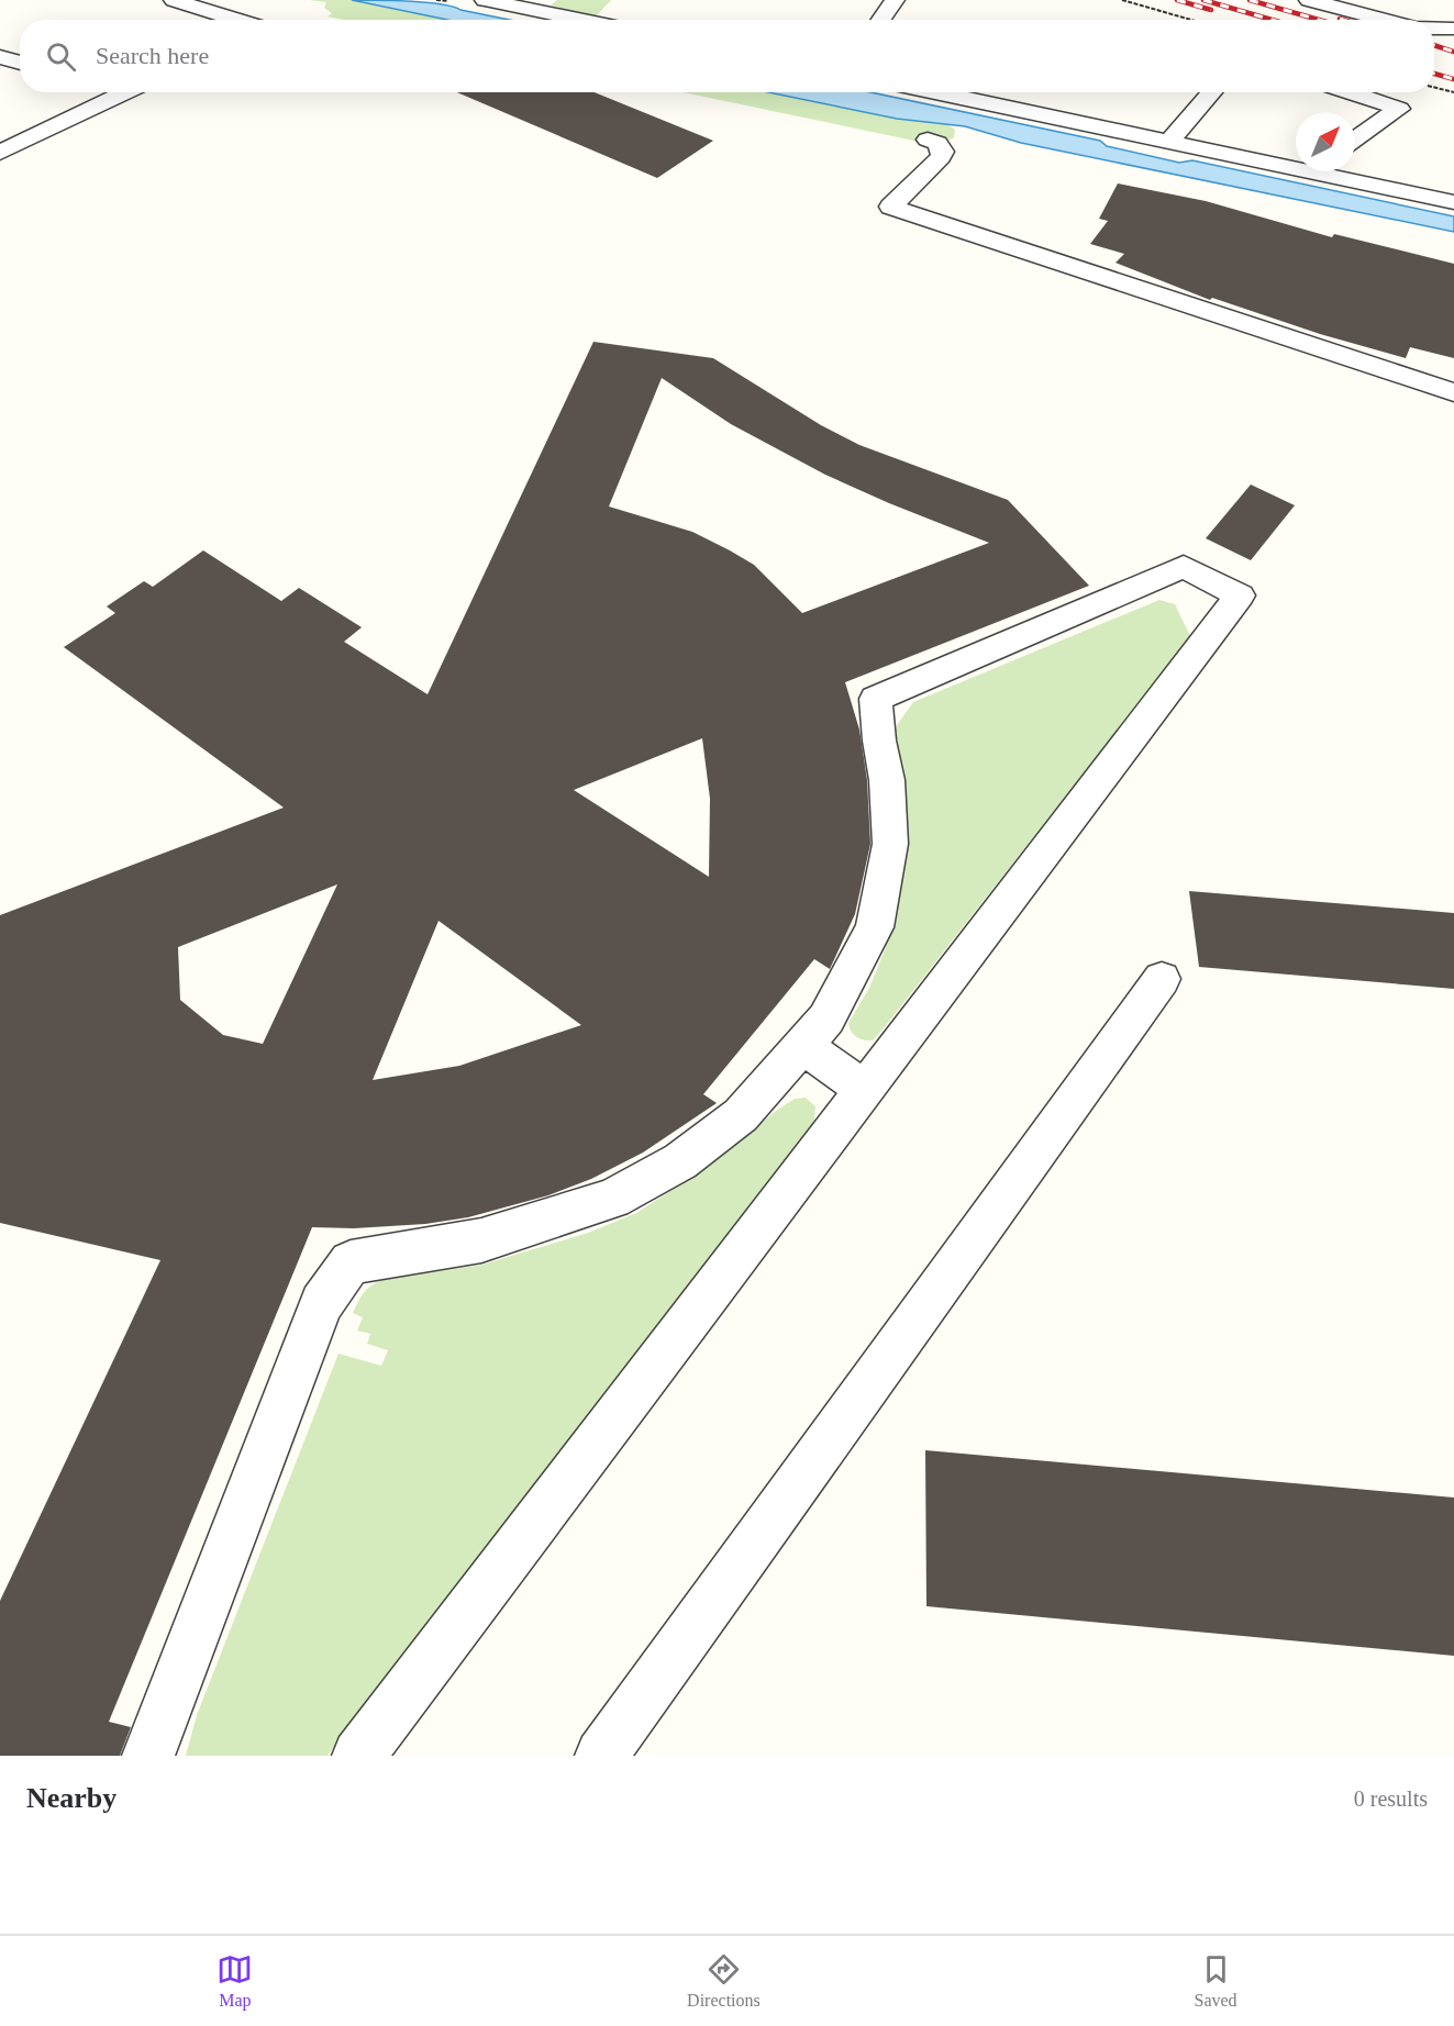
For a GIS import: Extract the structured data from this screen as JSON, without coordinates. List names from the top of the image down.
{
  "north": "top right",
  "page": {
    "search": "Search here",
    "heading": ["Nearby", "0 results"],
    "nav": ["Map", "Directions", "Saved"]
  }
}
